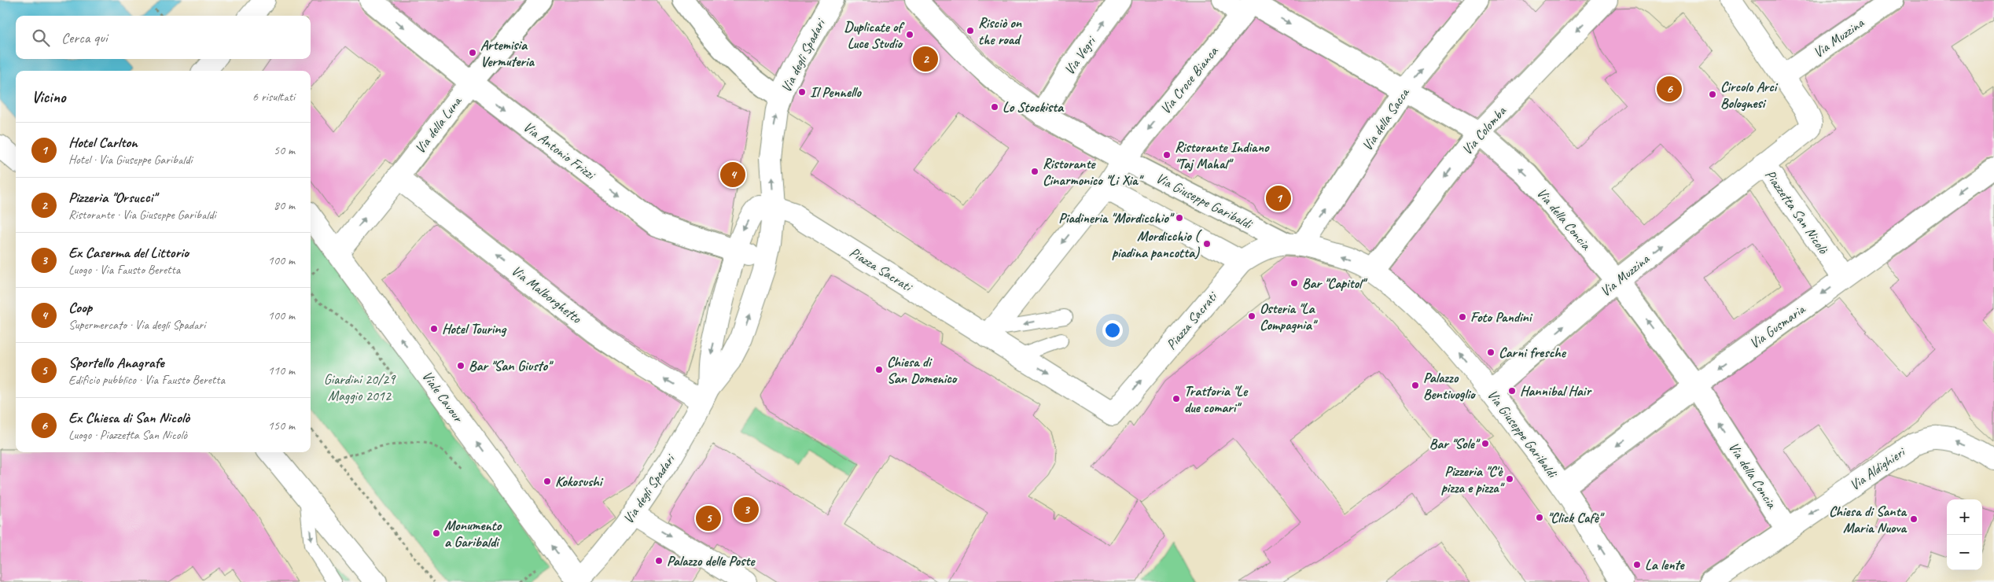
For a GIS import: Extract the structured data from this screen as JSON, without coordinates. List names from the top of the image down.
{
  "streets": {
    "street": [
      "Via Muzzina",
      "Via degli Spadari",
      "Via Vegri",
      "Via Croce Bianca",
      "Via della Sacca",
      "Via della Luna",
      "Via Colomba",
      "Via Antonio Frizzi",
      "Via Giuseppe Garibaldi",
      "Piazzetta San Nicolò",
      "Via della Concia",
      "Piazza Sacrati",
      "Via Malborghetto",
      "Via Gusmaria",
      "Viale Cavour",
      "Via Aldighieri"
    ]
  },
  "crossings": [
    ["Via Muzzina", "Via Giuseppe Garibaldi"],
    ["Via Muzzina", "Piazzetta San Nicolò"],
    ["Via Muzzina", "Via della Concia"],
    ["Via degli Spadari", "Via Antonio Frizzi"],
    ["Via degli Spadari", "Piazza Sacrati"],
    ["Via degli Spadari", "Via Malborghetto"],
    ["Via degli Spadari", "Viale Cavour"],
    ["Via Vegri", "Via Giuseppe Garibaldi"],
    ["Via Croce Bianca", "Via Giuseppe Garibaldi"],
    ["Via Croce Bianca", "Via della Concia"],
    ["Via della Sacca", "Via Giuseppe Garibaldi"],
    ["Via della Sacca", "Via della Concia"],
    ["Via della Luna", "Via Antonio Frizzi"],
    ["Via della Luna", "Via Malborghetto"],
    ["Via della Luna", "Viale Cavour"],
    ["Via Colomba", "Via Giuseppe Garibaldi"],
    ["Via Colomba", "Via della Concia"],
    ["Via Giuseppe Garibaldi", "Via Gusmaria"],
    ["Piazzetta San Nicolò", "Via Gusmaria"],
    ["Via della Concia", "Via Gusmaria"],
    ["Via della Concia", "Via Aldighieri"]
  ],
  "one_way": [
    "Via Muzzina",
    "Via Vegri",
    "Via Croce Bianca",
    "Via della Sacca",
    "Via Colomba",
    "Via Giuseppe Garibaldi",
    "Via Malborghetto",
    "Via Gusmaria",
    "Via Aldighieri"
  ],
  "parks": ["Giardini 20/29 Maggio 2012"],
  "places": [
    "Risciò on the road",
    "Duplicate of Luce Studio",
    "Artemisia Vermuteria",
    "Il Pennello",
    "Circolo Arci Bolognesi",
    "Lo Stockista",
    "Ristorante Indiano \"Taj Mahal\"",
    "Ristorante Cinarmonico \"Li Xia\"",
    "Piadineria \"Mordicchio\"",
    "Mordicchio ( piadina pancotta)",
    "Bar \"Capitol\"",
    "Osteria \"La Compagnia\"",
    "Foto Pandini",
    "Hotel Touring",
    "Carni fresche",
    "Bar \"San Giusto\"",
    "Chiesa di San Domenico",
    "Palazzo Bentivoglio",
    "Hannibal Hair",
    "Trattoria \"Le due comari\"",
    "Bar \"Sole\"",
    "Pizzeria \"C'è pizza e pizza\"",
    "Kokosushi",
    "\"Click Cafè\"",
    "Chiesa di Santa Maria Nuova",
    "Monumento a Garibaldi",
    "Palazzo delle Poste",
    "La lente"
  ],
  "page": {
    "search": "Cerca qui",
    "pins": [
      "2",
      "6",
      "4",
      "1",
      "3",
      "5"
    ],
    "heading": ["Vicino", "6 risultati"],
    "list": [
      {
        "mark": "1",
        "name": "Hotel Carlton",
        "note": "Hotel · Via Giuseppe Garibaldi",
        "value": "50 m"
      },
      {
        "mark": "2",
        "name": "Pizzeria \"Orsucci\"",
        "note": "Ristorante · Via Giuseppe Garibaldi",
        "value": "80 m"
      },
      {
        "mark": "3",
        "name": "Ex Caserma del Littorio",
        "note": "Luogo · Via Fausto Beretta",
        "value": "100 m"
      },
      {
        "mark": "4",
        "name": "Coop",
        "note": "Supermercato · Via degli Spadari",
        "value": "100 m"
      },
      {
        "mark": "5",
        "name": "Sportello Anagrafe",
        "note": "Edificio pubblico · Via Fausto Beretta",
        "value": "110 m"
      },
      {
        "mark": "6",
        "name": "Ex Chiesa di San Nicolò",
        "note": "Luogo · Piazzetta San Nicolò",
        "value": "150 m"
      }
    ],
    "map_buttons": ["+", "−"]
  }
}
